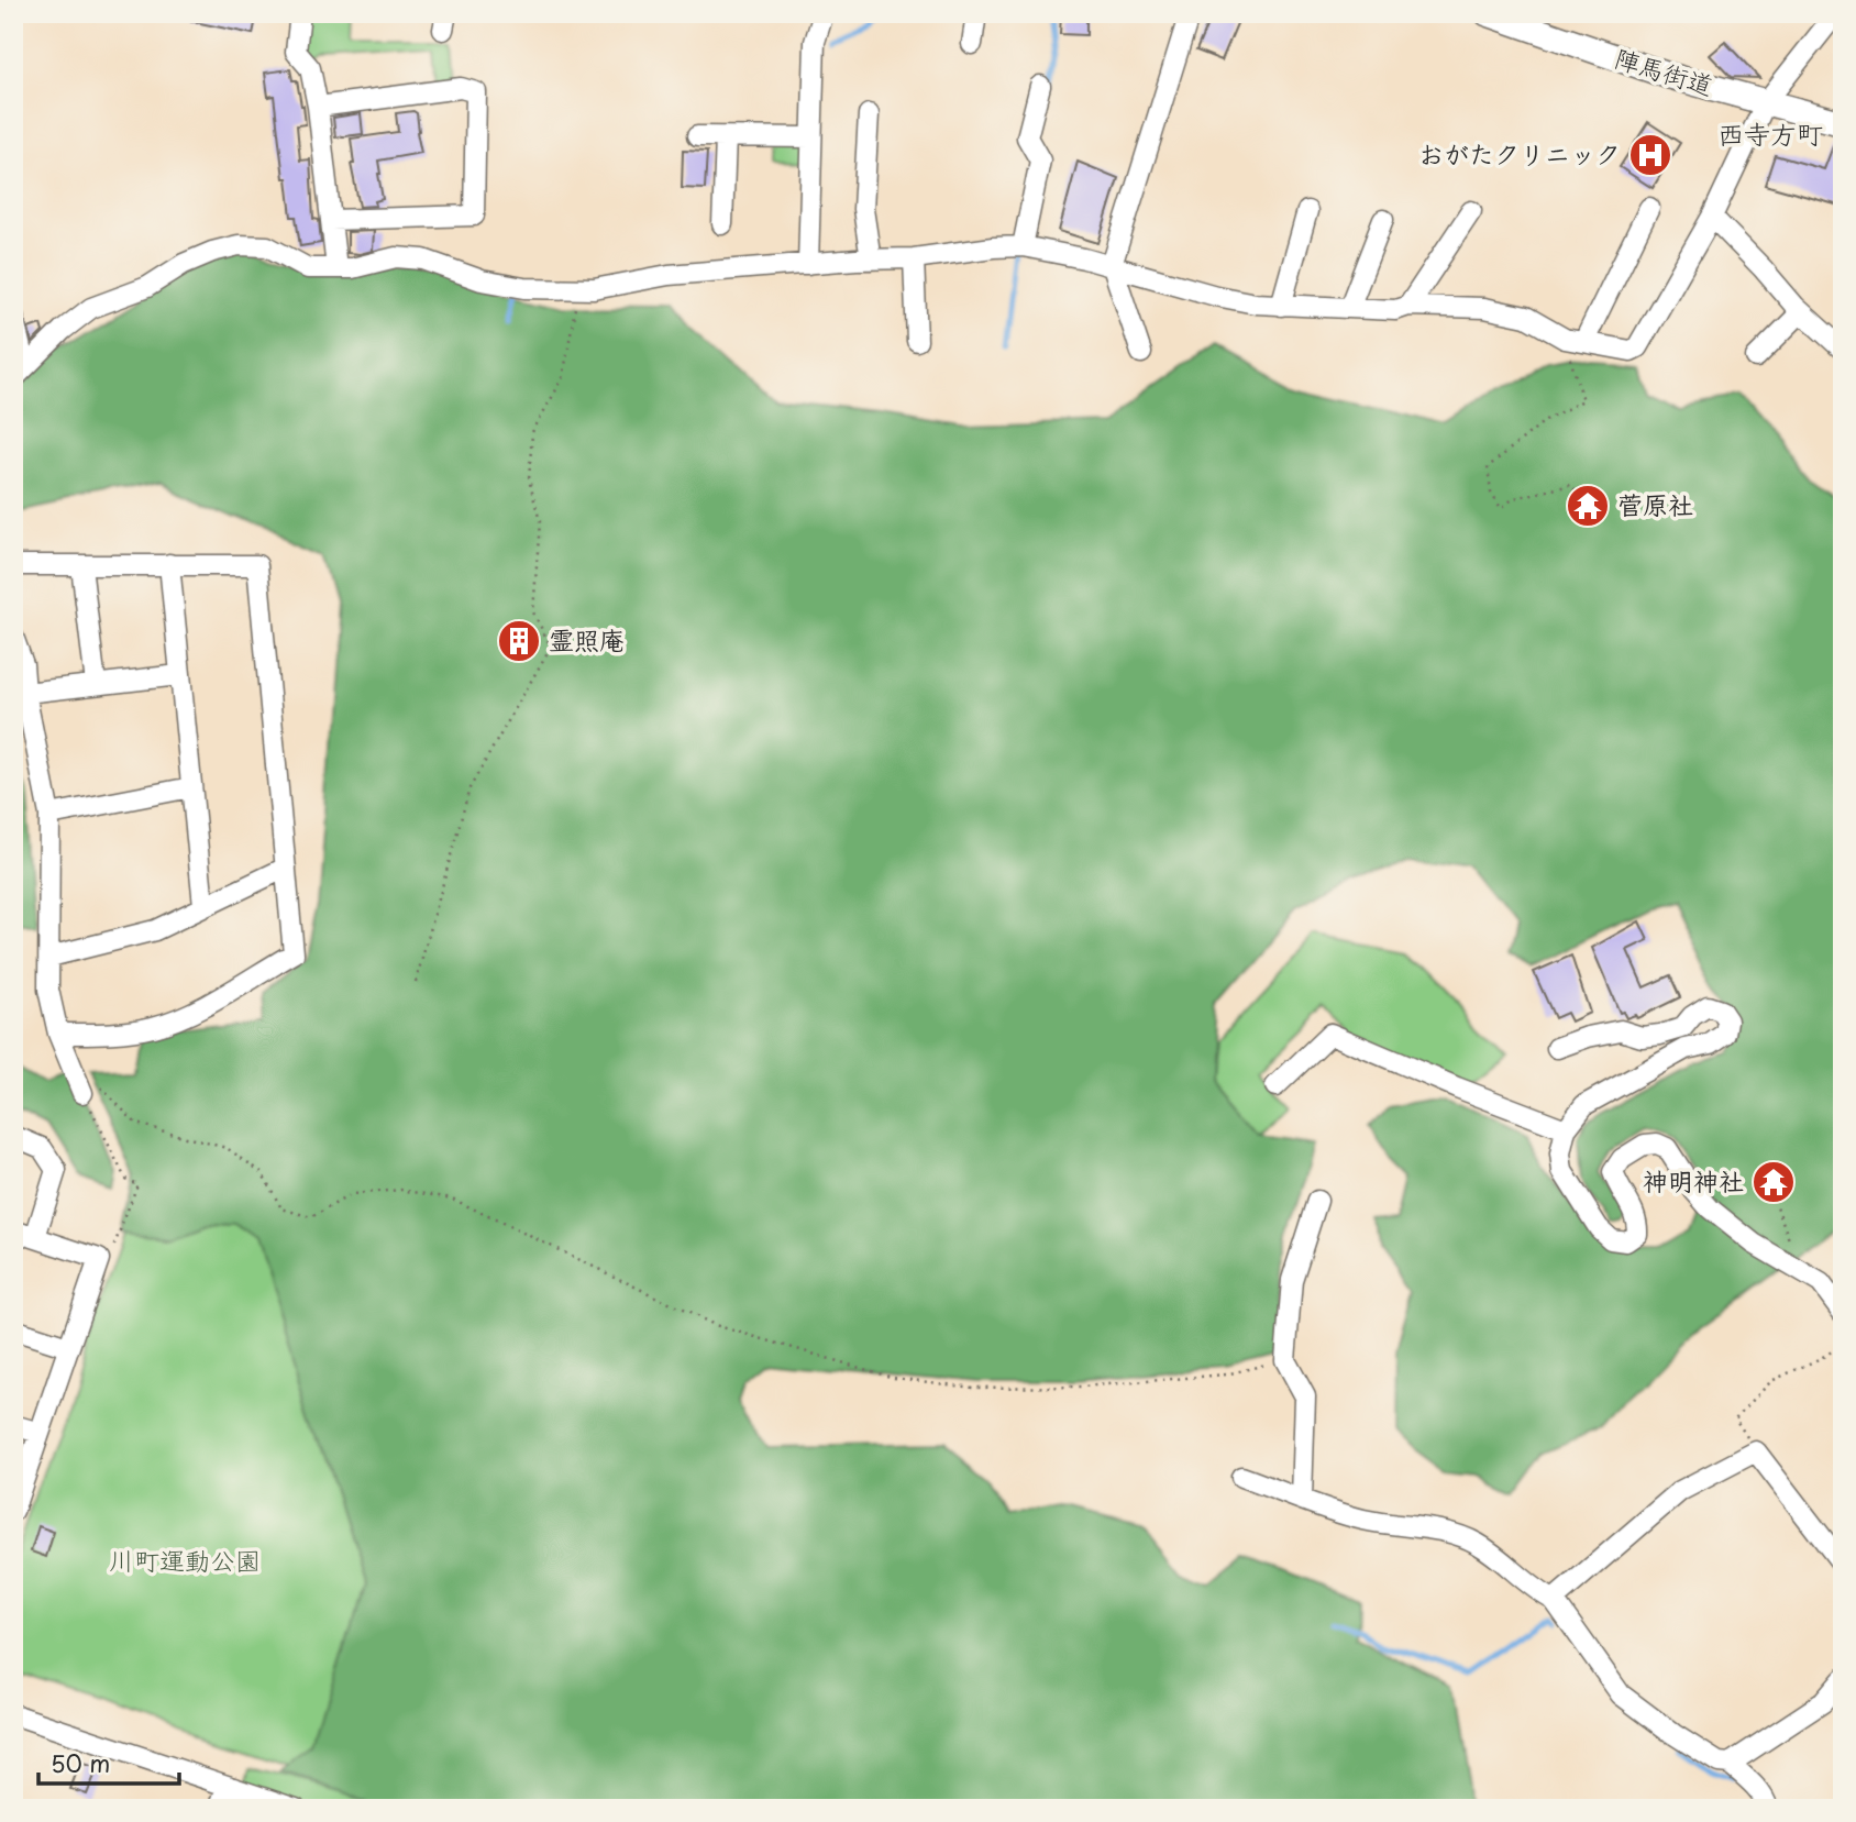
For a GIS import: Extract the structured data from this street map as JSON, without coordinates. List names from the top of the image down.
{
  "streets": {
    "main road": ["陣馬街道"]
  },
  "districts": ["西寺方町"],
  "parks": ["川町運動公園"],
  "places": {
    "hospital": ["おがたクリニック"],
    "temple": ["菅原社", "神明神社"],
    "building": ["霊照庵"]
  },
  "scale_bar": "50 m"
}
